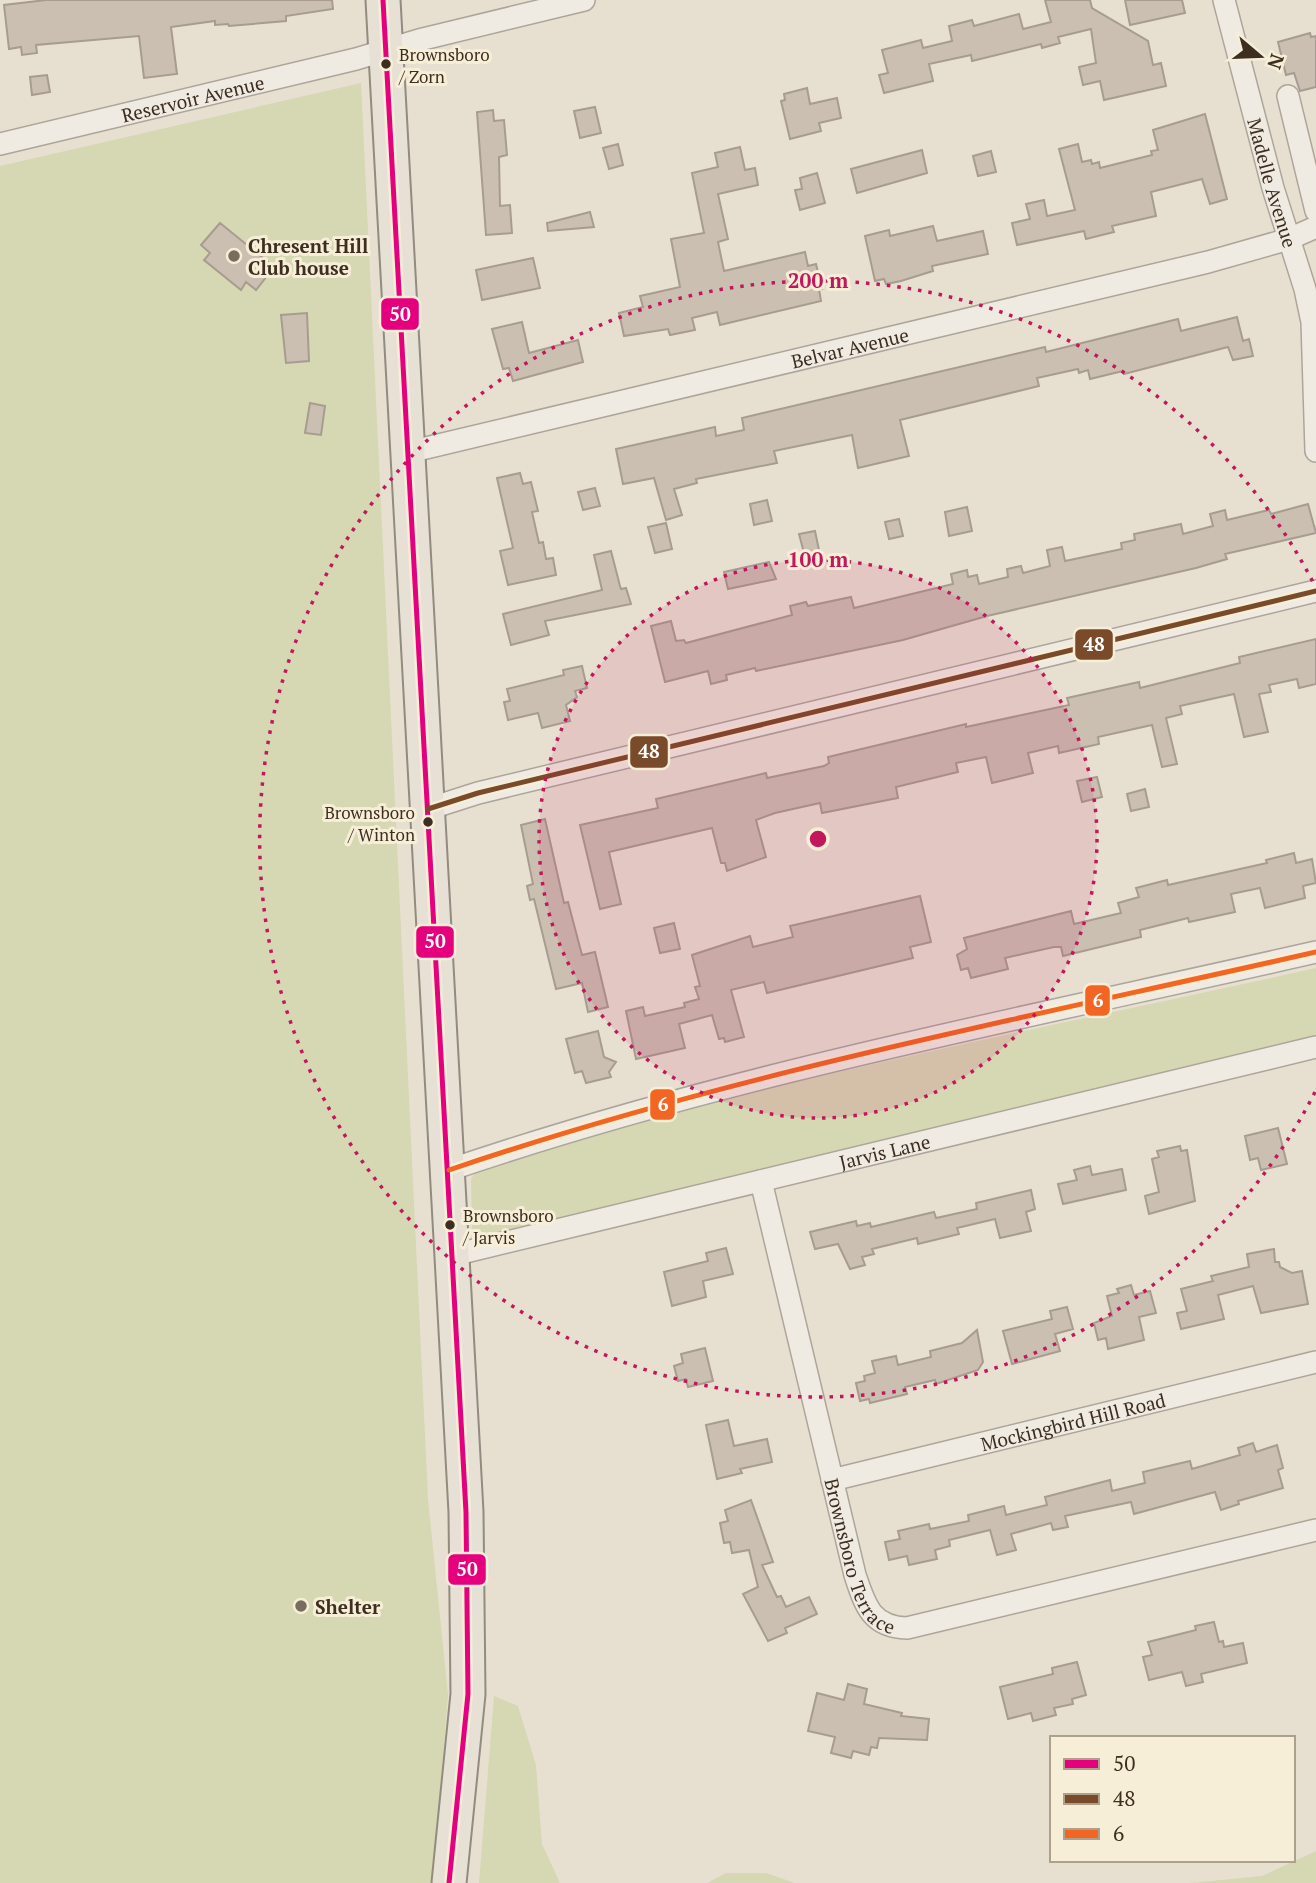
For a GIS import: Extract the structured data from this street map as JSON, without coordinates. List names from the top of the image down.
{
  "streets": {
    "street": [
      "Reservoir Avenue",
      "Madelle Avenue",
      "Belvar Avenue",
      "Jarvis Lane",
      "Mockingbird Hill Road",
      "Brownsboro Terrace"
    ]
  },
  "crossings": [
    ["Madelle Avenue", "Belvar Avenue"],
    ["Jarvis Lane", "Brownsboro Terrace"],
    ["Mockingbird Hill Road", "Brownsboro Terrace"]
  ],
  "places": [
    "Brownsboro / Zorn",
    "Chresent Hill Club house",
    "Brownsboro / Winton",
    "Brownsboro / Jarvis",
    "Shelter"
  ],
  "lines": ["transit line 50", "transit line 48", "transit line 6"],
  "legend": ["50", "48", "6"],
  "north": "right",
  "rings": ["200 m", "100 m"]
}
